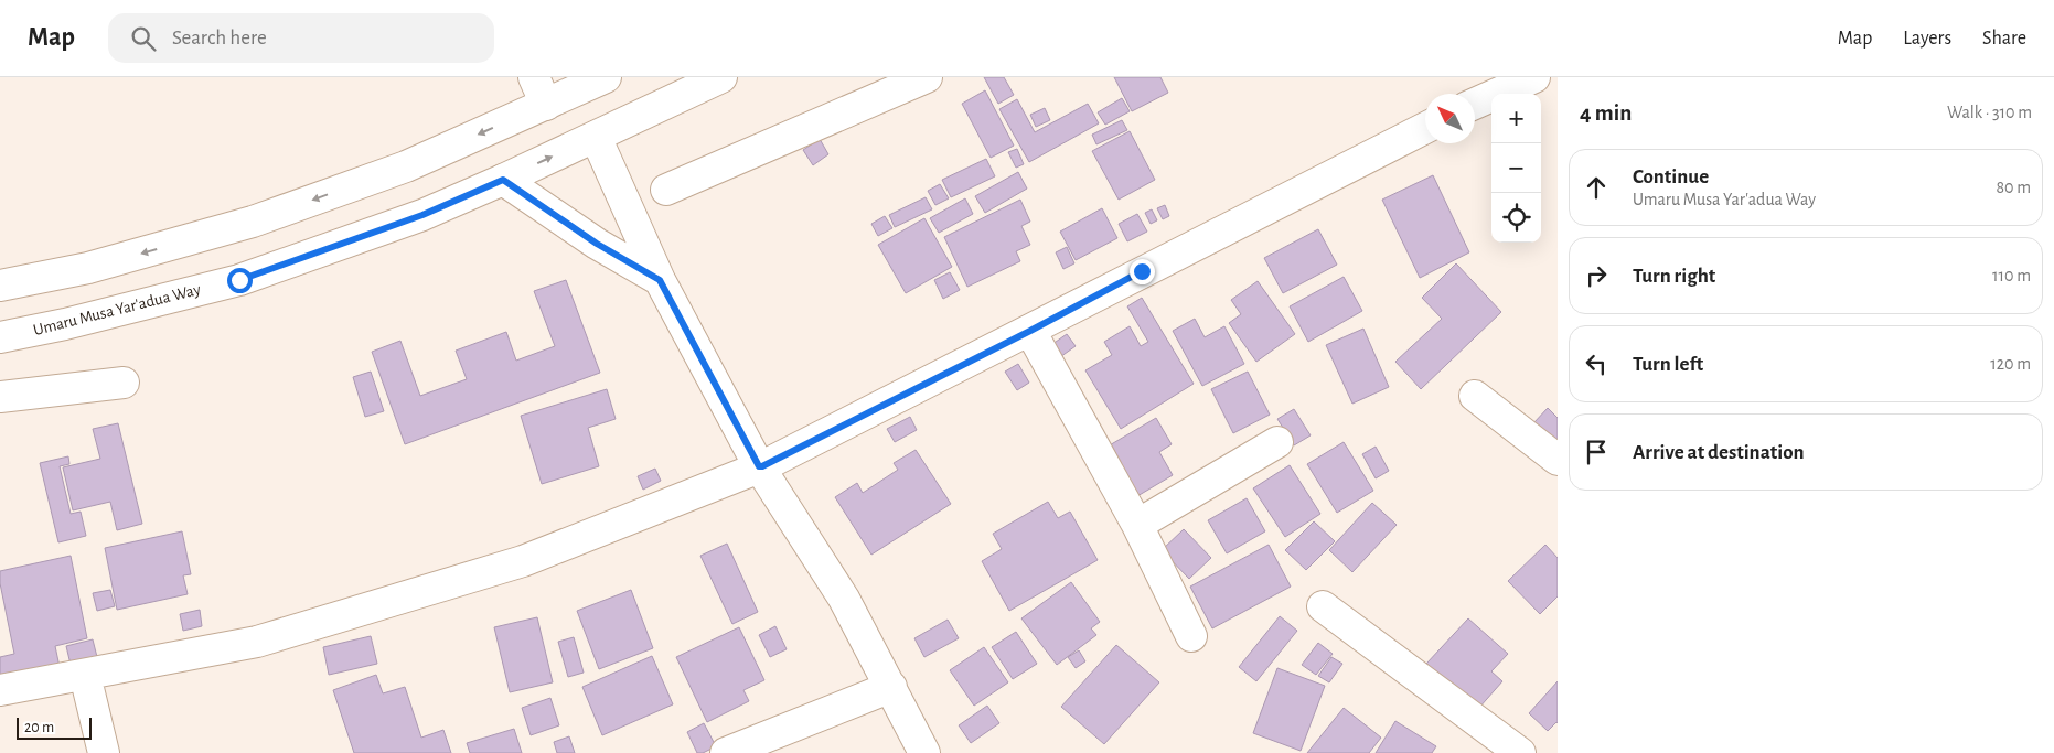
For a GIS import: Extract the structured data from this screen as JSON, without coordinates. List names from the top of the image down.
{
  "streets": {
    "street": ["Umaru Musa Yar'adua Way"]
  },
  "scale_bar": "20 m",
  "north": "top left",
  "page": {
    "header": "Map",
    "search": "Search here",
    "nav": ["Map", "Layers", "Share"],
    "heading": ["4 min", "Walk · 310 m"],
    "map_buttons": ["+", "−"],
    "list": [
      ["Continue", "Umaru Musa Yar'adua Way", "80 m"],
      ["Turn right", "110 m"],
      ["Turn left", "120 m"],
      "Arrive at destination"
    ],
    "scale": "20 m"
  }
}
